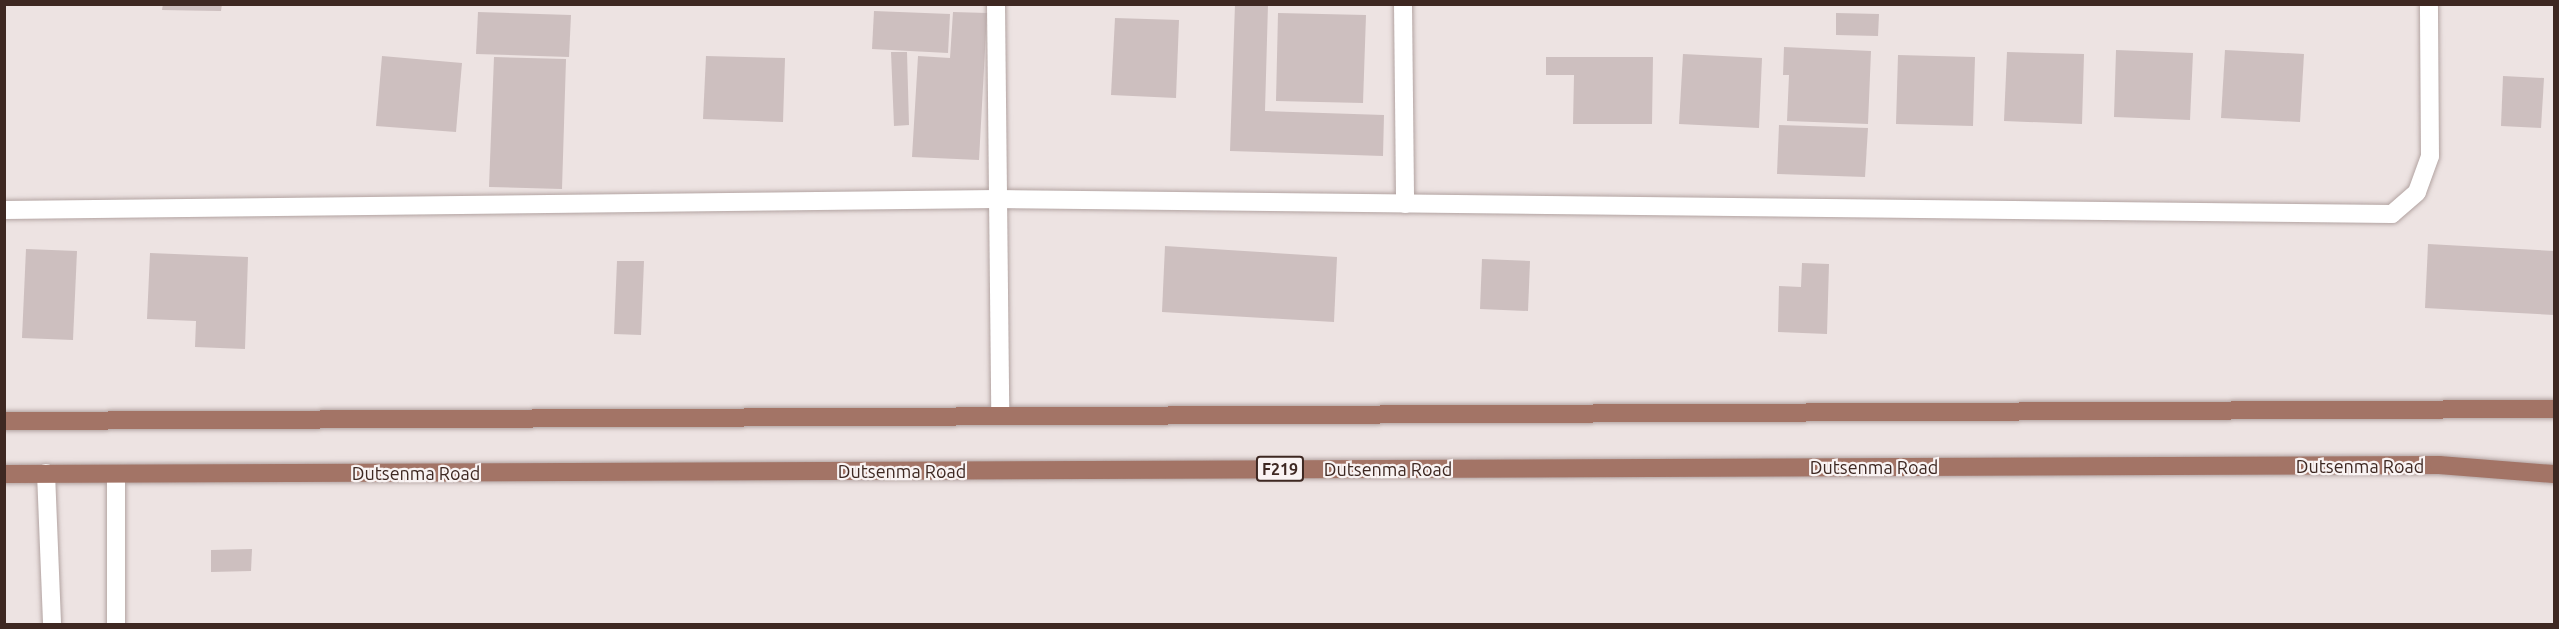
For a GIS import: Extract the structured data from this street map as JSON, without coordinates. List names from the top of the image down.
{
  "streets": {
    "main road": ["Dutsenma Road", "F219"]
  }
}
